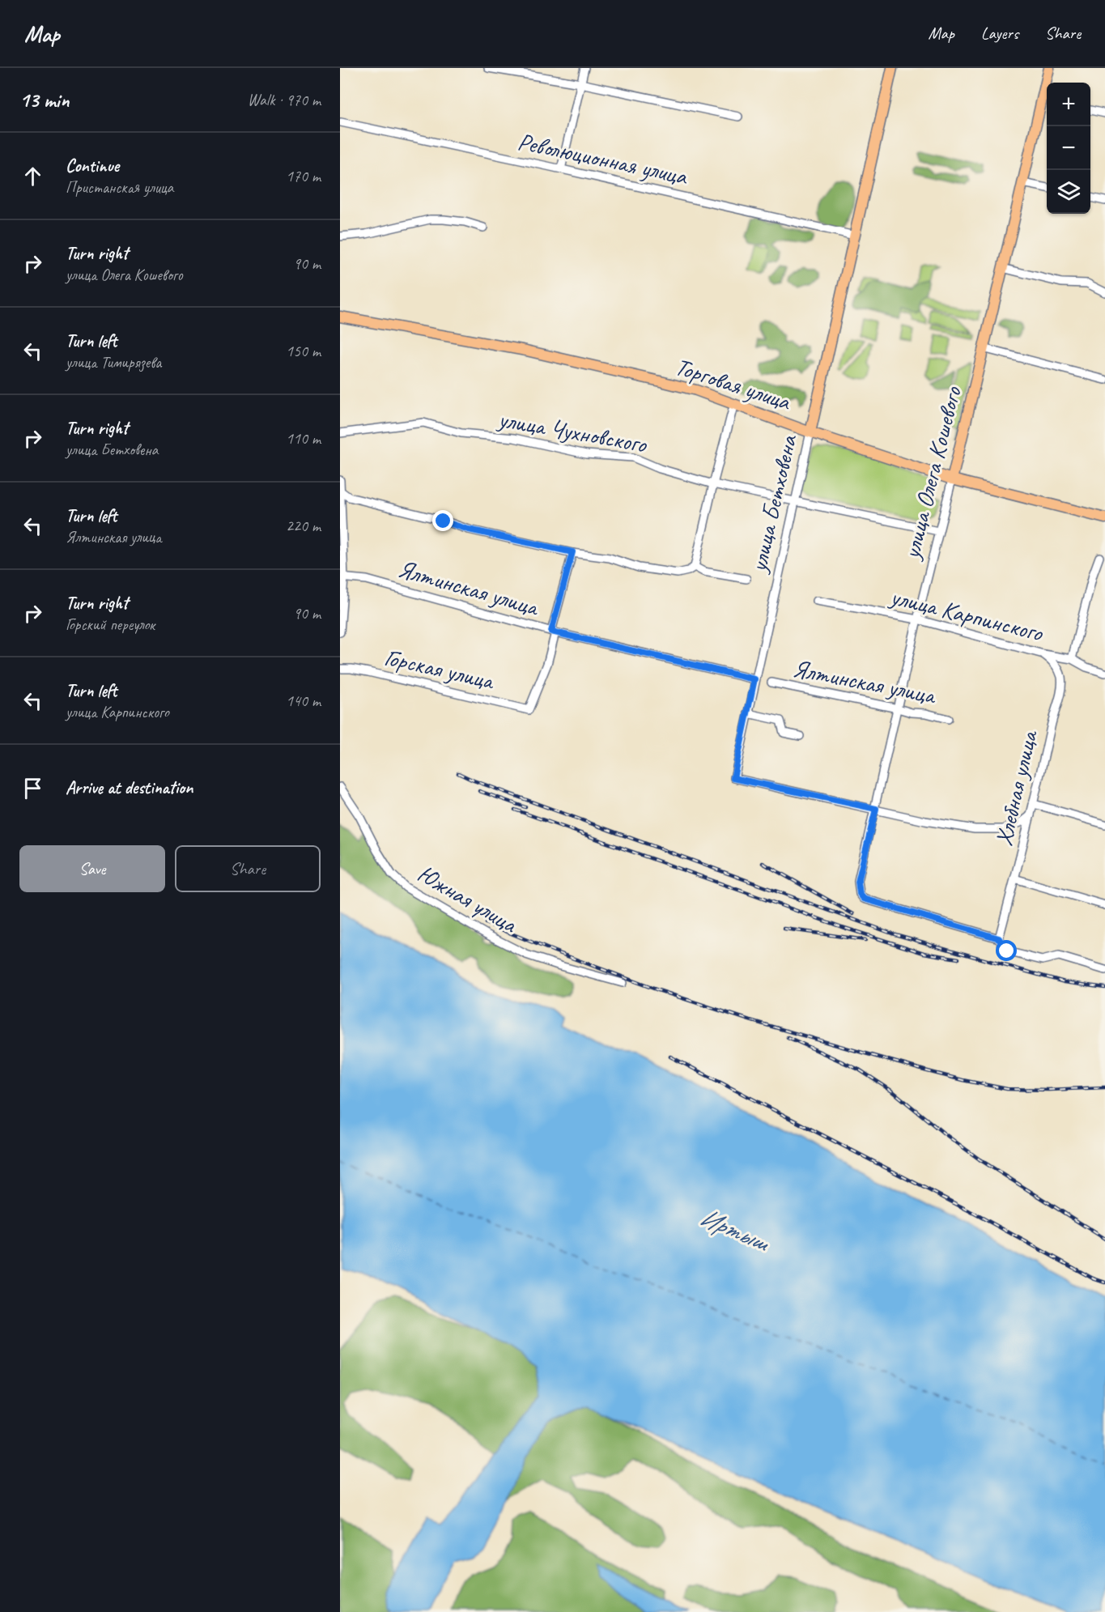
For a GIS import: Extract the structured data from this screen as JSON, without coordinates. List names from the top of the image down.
{
  "streets": {
    "main road": ["Торговая улица", "улица Олега Кошевого", "улица Бетховена"],
    "street": [
      "Революционная улица",
      "улица Чухновского",
      "Ялтинская улица",
      "улица Карпинского",
      "Горская улица",
      "Хлебная улица",
      "Южная улица"
    ]
  },
  "crossings": [
    ["Революционная улица", "улица Бетховена"],
    ["Торговая улица", "улица Олега Кошевого"],
    ["Торговая улица", "улица Бетховена"],
    ["улица Чухновского", "улица Олега Кошевого"],
    ["улица Чухновского", "улица Бетховена"],
    ["улица Олега Кошевого", "улица Бетховена"],
    ["улица Олега Кошевого", "Ялтинская улица"],
    ["улица Олега Кошевого", "улица Карпинского"],
    ["улица Олега Кошевого", "Хлебная улица"],
    ["улица Бетховена", "Ялтинская улица"],
    ["Ялтинская улица", "Горская улица"],
    ["улица Карпинского", "Хлебная улица"]
  ],
  "water": ["Иртыш"],
  "page": {
    "header": "Map",
    "nav": ["Map", "Layers", "Share"],
    "heading": ["13 min", "Walk · 970 m"],
    "map_buttons": ["+", "−"],
    "list": [
      ["Continue", "Пристанская улица", "170 m"],
      ["Turn right", "улица Олега Кошевого", "90 m"],
      ["Turn left", "улица Тимирязева", "150 m"],
      ["Turn right", "улица Бетховена", "110 m"],
      ["Turn left", "Ялтинская улица", "220 m"],
      ["Turn right", "Горский переулок", "90 m"],
      ["Turn left", "улица Карпинского", "140 m"],
      "Arrive at destination"
    ],
    "buttons": ["Save", "Share"]
  }
}
